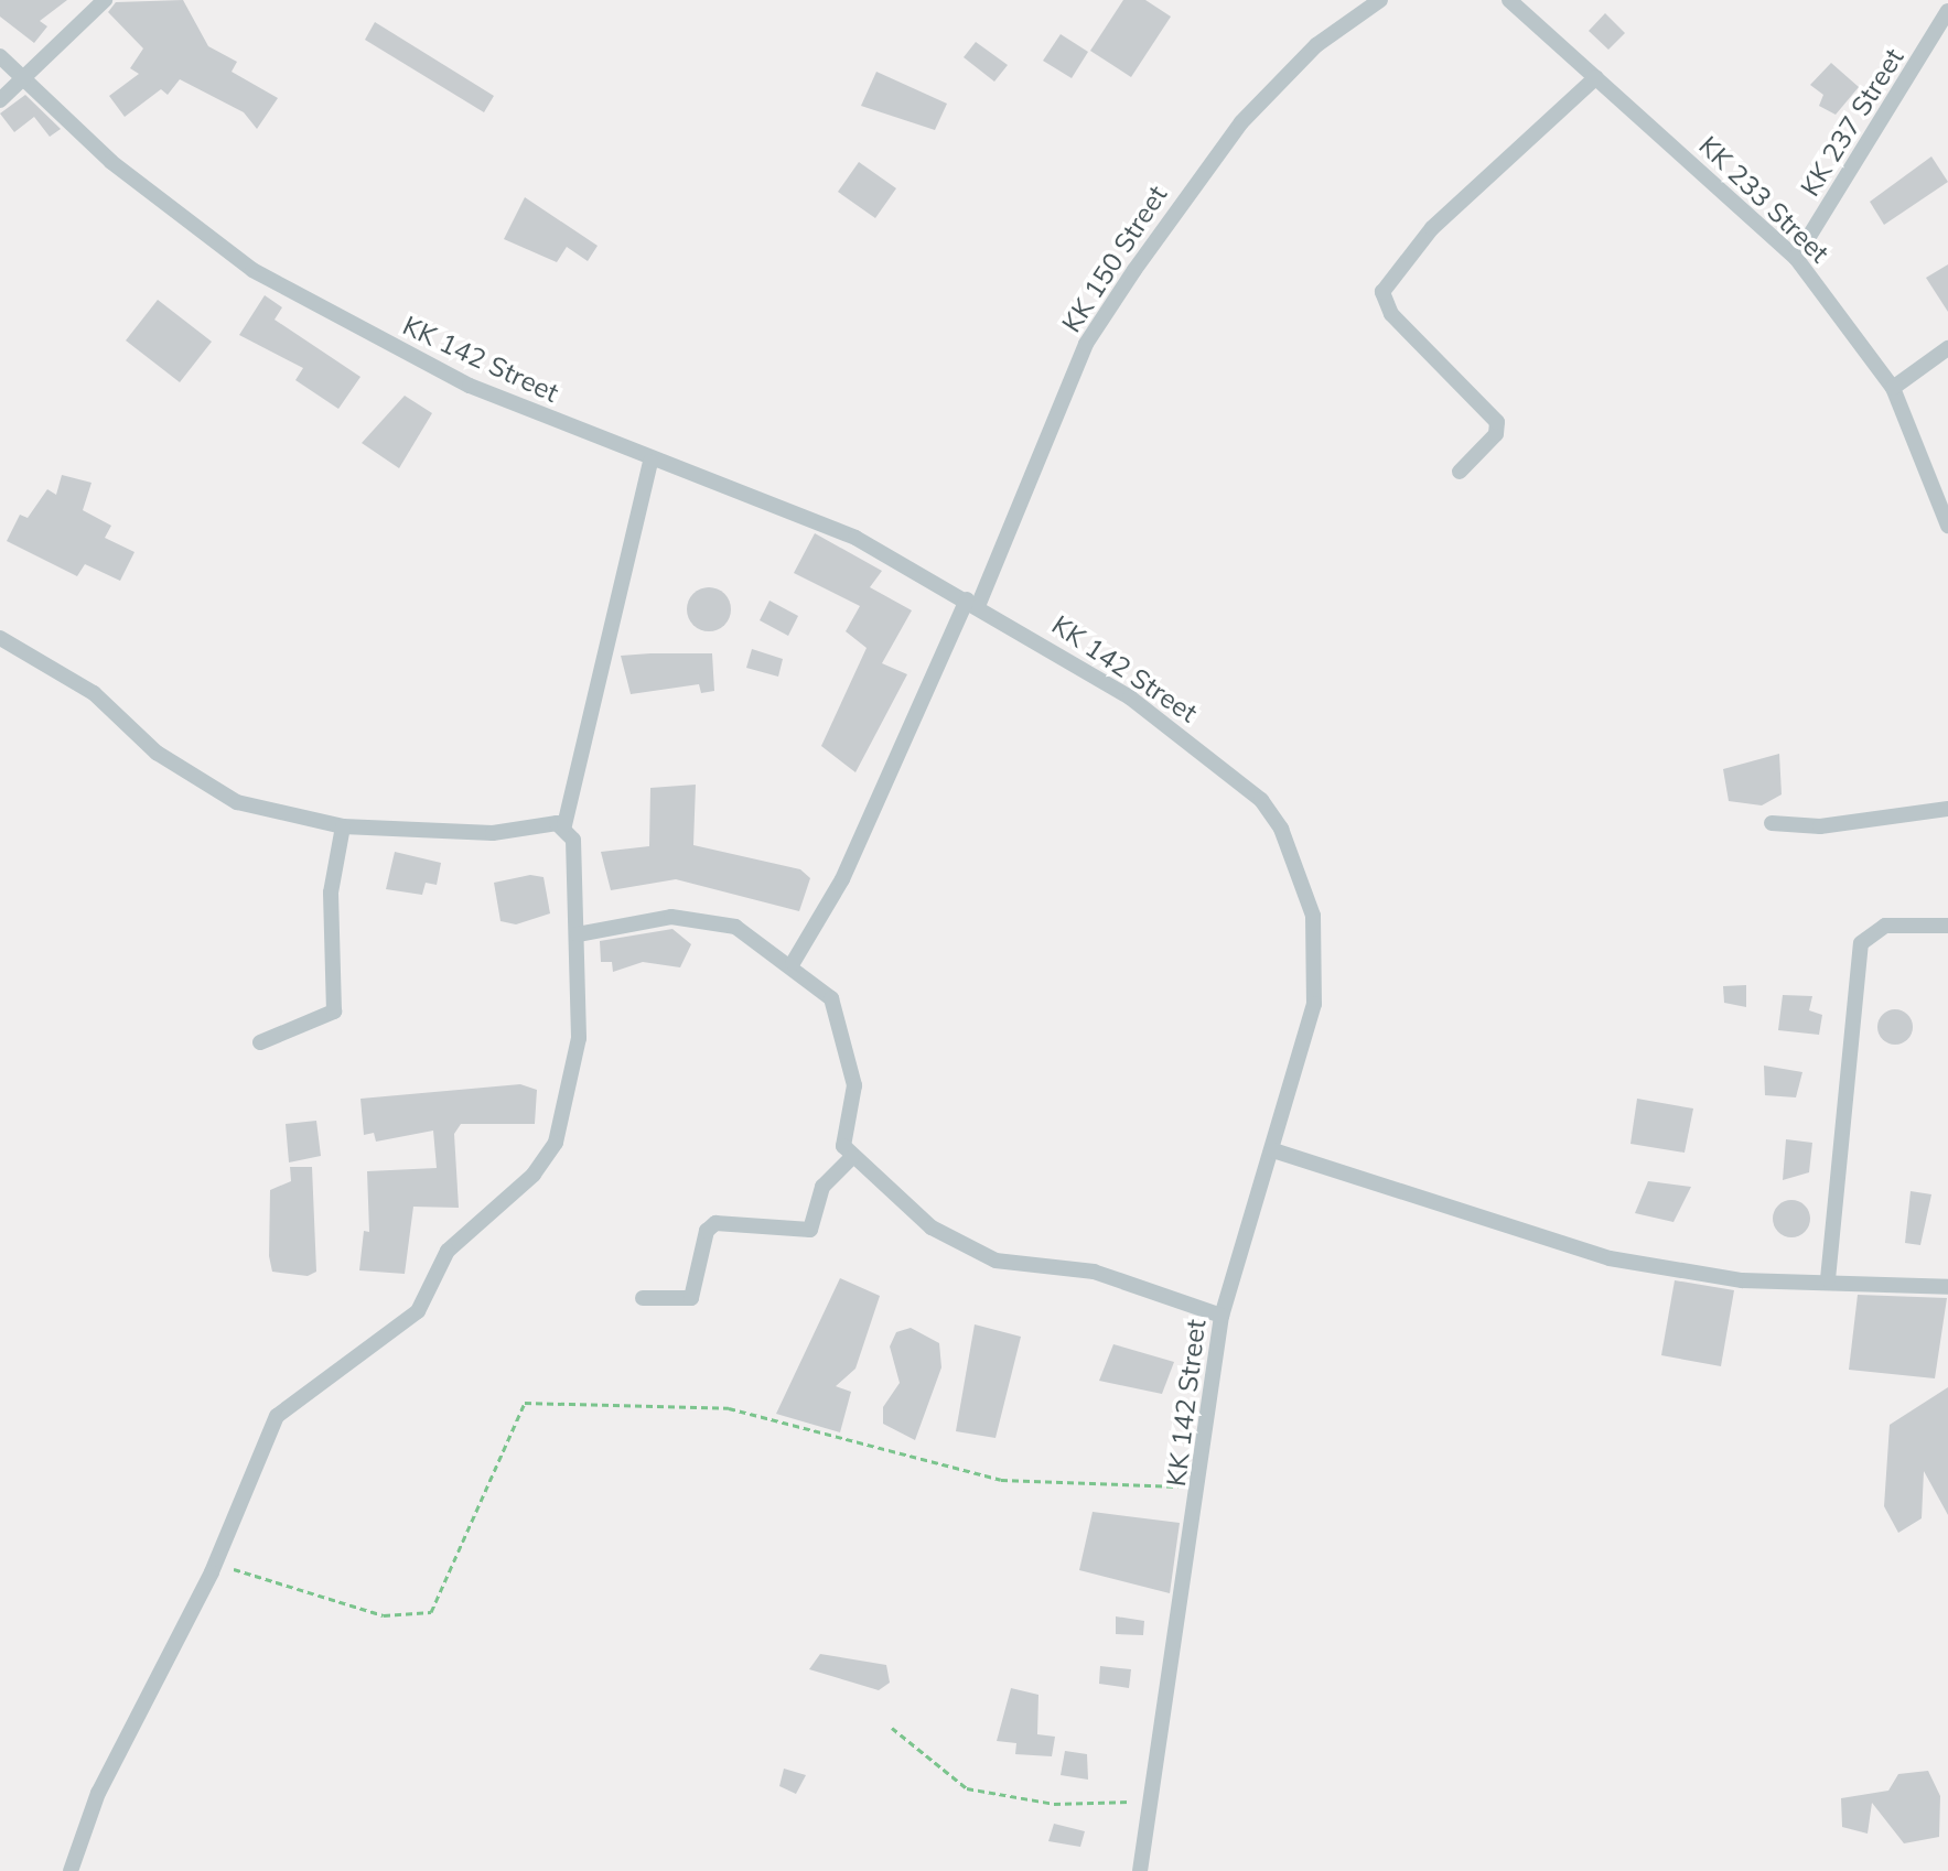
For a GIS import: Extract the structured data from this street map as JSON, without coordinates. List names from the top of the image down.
{
  "streets": {
    "street": [
      "KK 237 Street",
      "KK 233 Street",
      "KK 150 Street",
      "KK 142 Street"
    ]
  },
  "crossings": [
    ["KK 237 Street", "KK 233 Street"],
    ["KK 150 Street", "KK 142 Street"]
  ]
}
